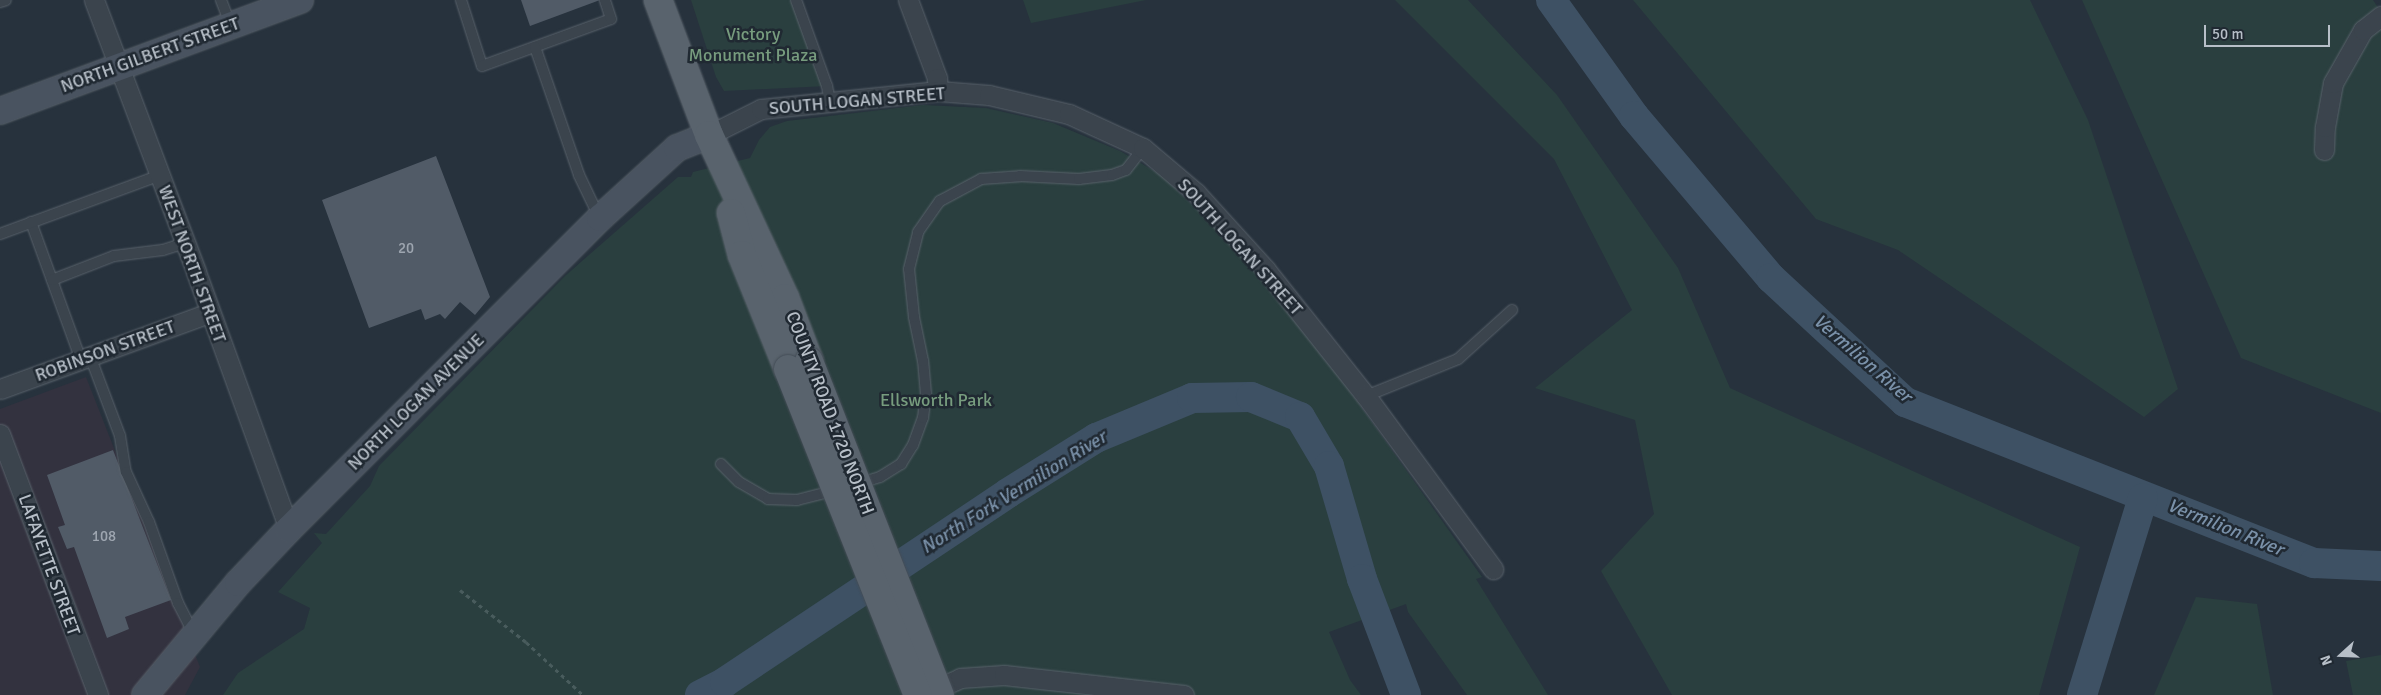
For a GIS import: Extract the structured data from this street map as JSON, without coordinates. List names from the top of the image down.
{
  "streets": {
    "main road": ["COUNTY ROAD 1720 NORTH"],
    "street": [
      "NORTH GILBERT STREET",
      "SOUTH LOGAN STREET",
      "WEST NORTH STREET",
      "ROBINSON STREET",
      "NORTH LOGAN AVENUE",
      "LAFAYETTE STREET"
    ]
  },
  "crossings": [
    ["NORTH GILBERT STREET", "WEST NORTH STREET"],
    ["SOUTH LOGAN STREET", "NORTH LOGAN AVENUE"],
    ["SOUTH LOGAN STREET", "COUNTY ROAD 1720 NORTH"],
    ["WEST NORTH STREET", "ROBINSON STREET"],
    ["WEST NORTH STREET", "NORTH LOGAN AVENUE"],
    ["NORTH LOGAN AVENUE", "COUNTY ROAD 1720 NORTH"]
  ],
  "water": ["Vermilion River", "North Fork Vermilion River"],
  "parks": ["Victory Monument Plaza", "Ellsworth Park"],
  "house_numbers": ["20", "108"],
  "scale_bar": "50 m",
  "north": "left"
}
